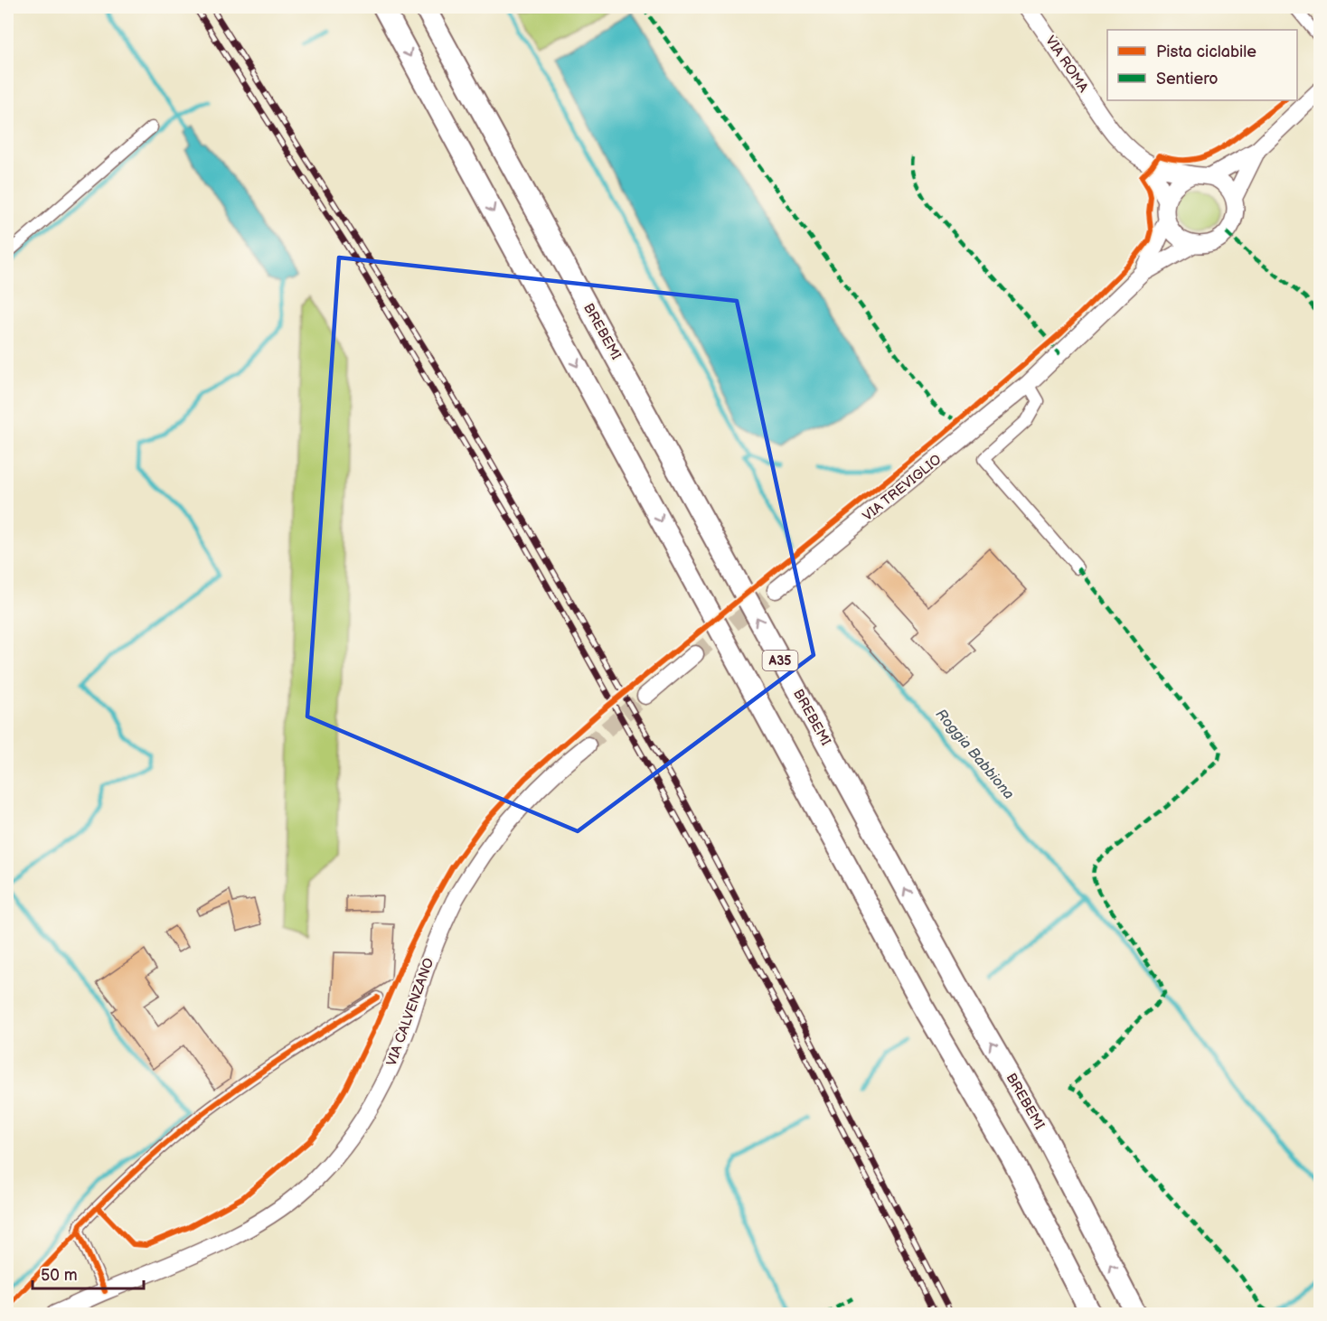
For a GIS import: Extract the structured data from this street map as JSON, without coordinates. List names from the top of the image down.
{
  "streets": {
    "highway": ["BREBEMI", "A35"],
    "main road": ["VIA ROMA", "VIA TREVIGLIO", "VIA CALVENZANO"]
  },
  "crossings": [
    ["VIA ROMA", "VIA TREVIGLIO"]
  ],
  "water": ["Roggia Babbiona"],
  "legend": ["Pista ciclabile", "Sentiero"],
  "scale_bar": "50 m"
}
